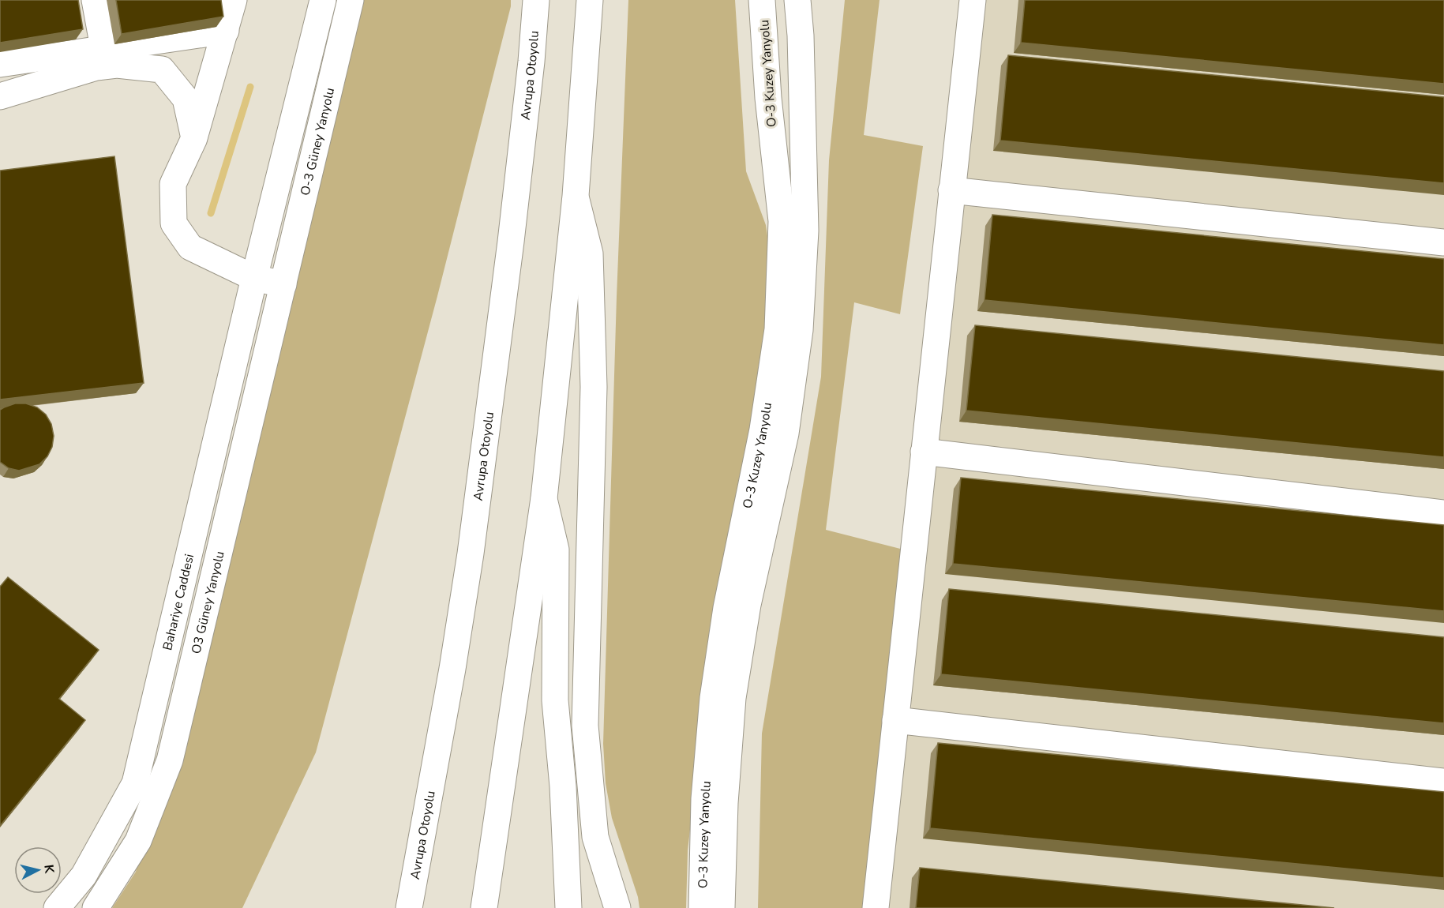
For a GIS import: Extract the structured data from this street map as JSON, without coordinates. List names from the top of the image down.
{
  "streets": {
    "main road": [
      "O-3 Kuzey Yanyolu",
      "Avrupa Otoyolu",
      "O-3 Güney Yanyolu",
      "Bahariye Caddesi",
      "O3 Güney Yanyolu"
    ]
  },
  "crossings": [
    ["O-3 Güney Yanyolu", "O3 Güney Yanyolu"]
  ],
  "north": "right"
}
